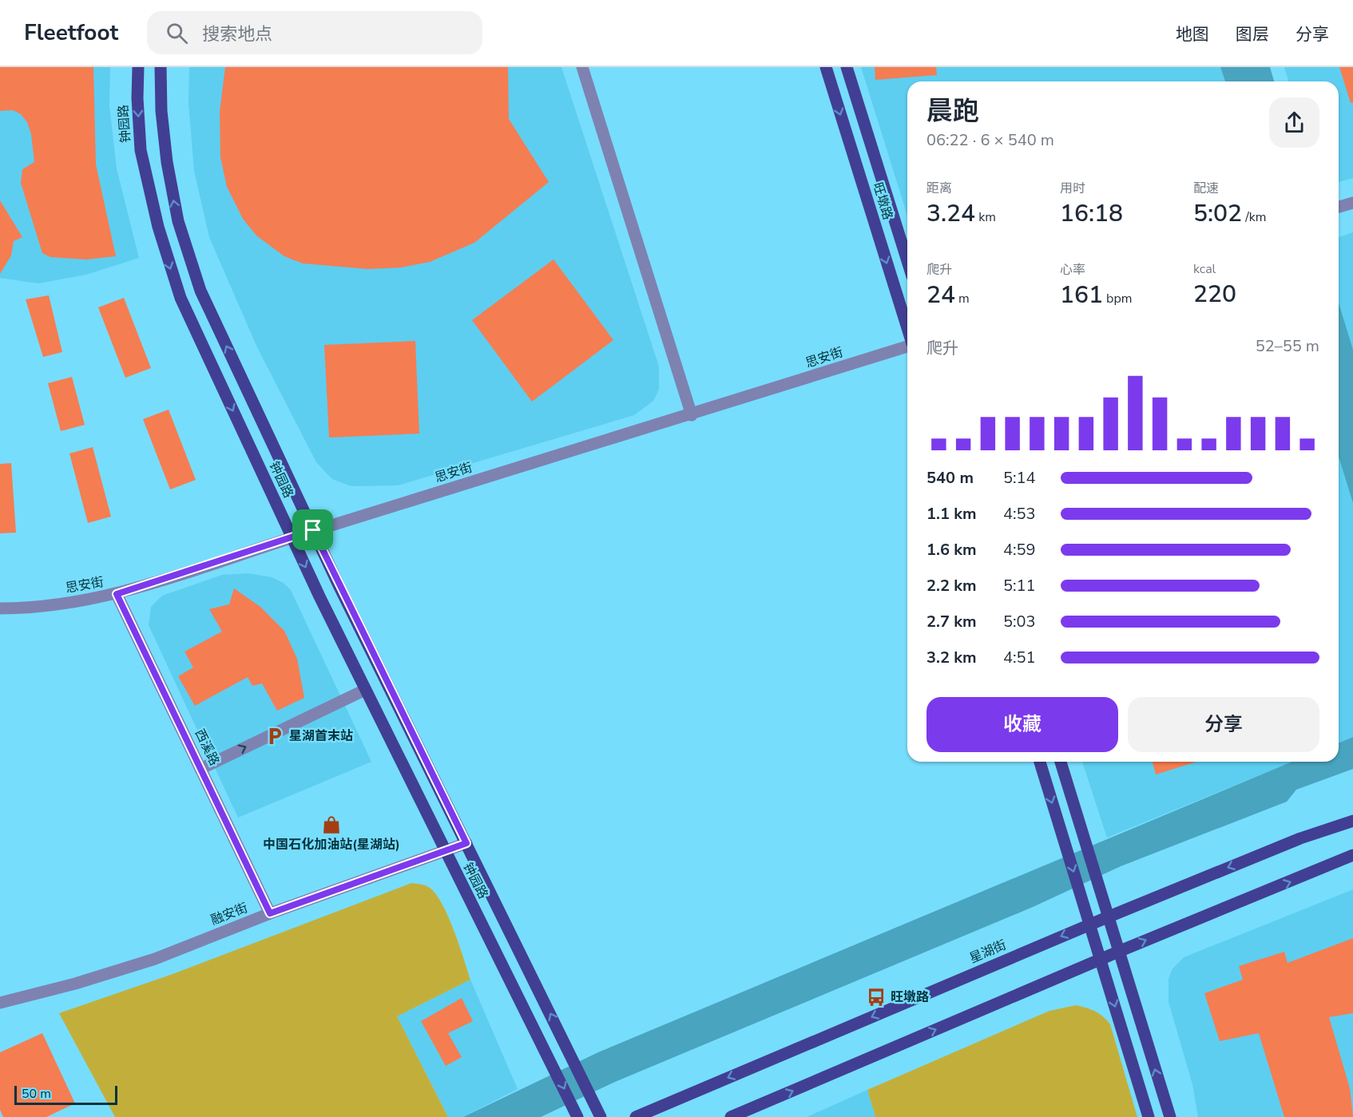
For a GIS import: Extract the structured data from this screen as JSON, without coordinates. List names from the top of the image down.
{
  "streets": {
    "main road": ["钟园路", "旺墩路", "星湖街"],
    "street": ["思安街", "西溪路", "融安街"]
  },
  "crossings": [
    ["钟园路", "思安街"],
    ["钟园路", "融安街"],
    ["思安街", "西溪路"],
    ["西溪路", "融安街"]
  ],
  "places": {
    "parking": ["星湖首末站"],
    "shop": ["中国石化加油站(星湖站)"],
    "bus stop": ["旺墩路"]
  },
  "scale_bar": "50 m",
  "page": {
    "header": "Fleetfoot",
    "search": "搜索地点",
    "nav": ["地图", "图层", "分享"],
    "heading": ["晨跑", "06:22 · 6 × 540 m"],
    "stats": [
      ["距离", "3.24 km"],
      ["用时", "16:18"],
      ["配速", "5:02 /km"],
      ["爬升", "24 m"],
      ["心率", "161 bpm"],
      ["kcal", "220"]
    ],
    "chart": ["爬升", "52–55 m"],
    "list": [
      {
        "name": "540 m",
        "note": "5:14"
      },
      {
        "name": "1.1 km",
        "note": "4:53"
      },
      {
        "name": "1.6 km",
        "note": "4:59"
      },
      {
        "name": "2.2 km",
        "note": "5:11"
      },
      {
        "name": "2.7 km",
        "note": "5:03"
      },
      {
        "name": "3.2 km",
        "note": "4:51"
      }
    ],
    "buttons": ["收藏", "分享"],
    "scale": "50 m"
  }
}
